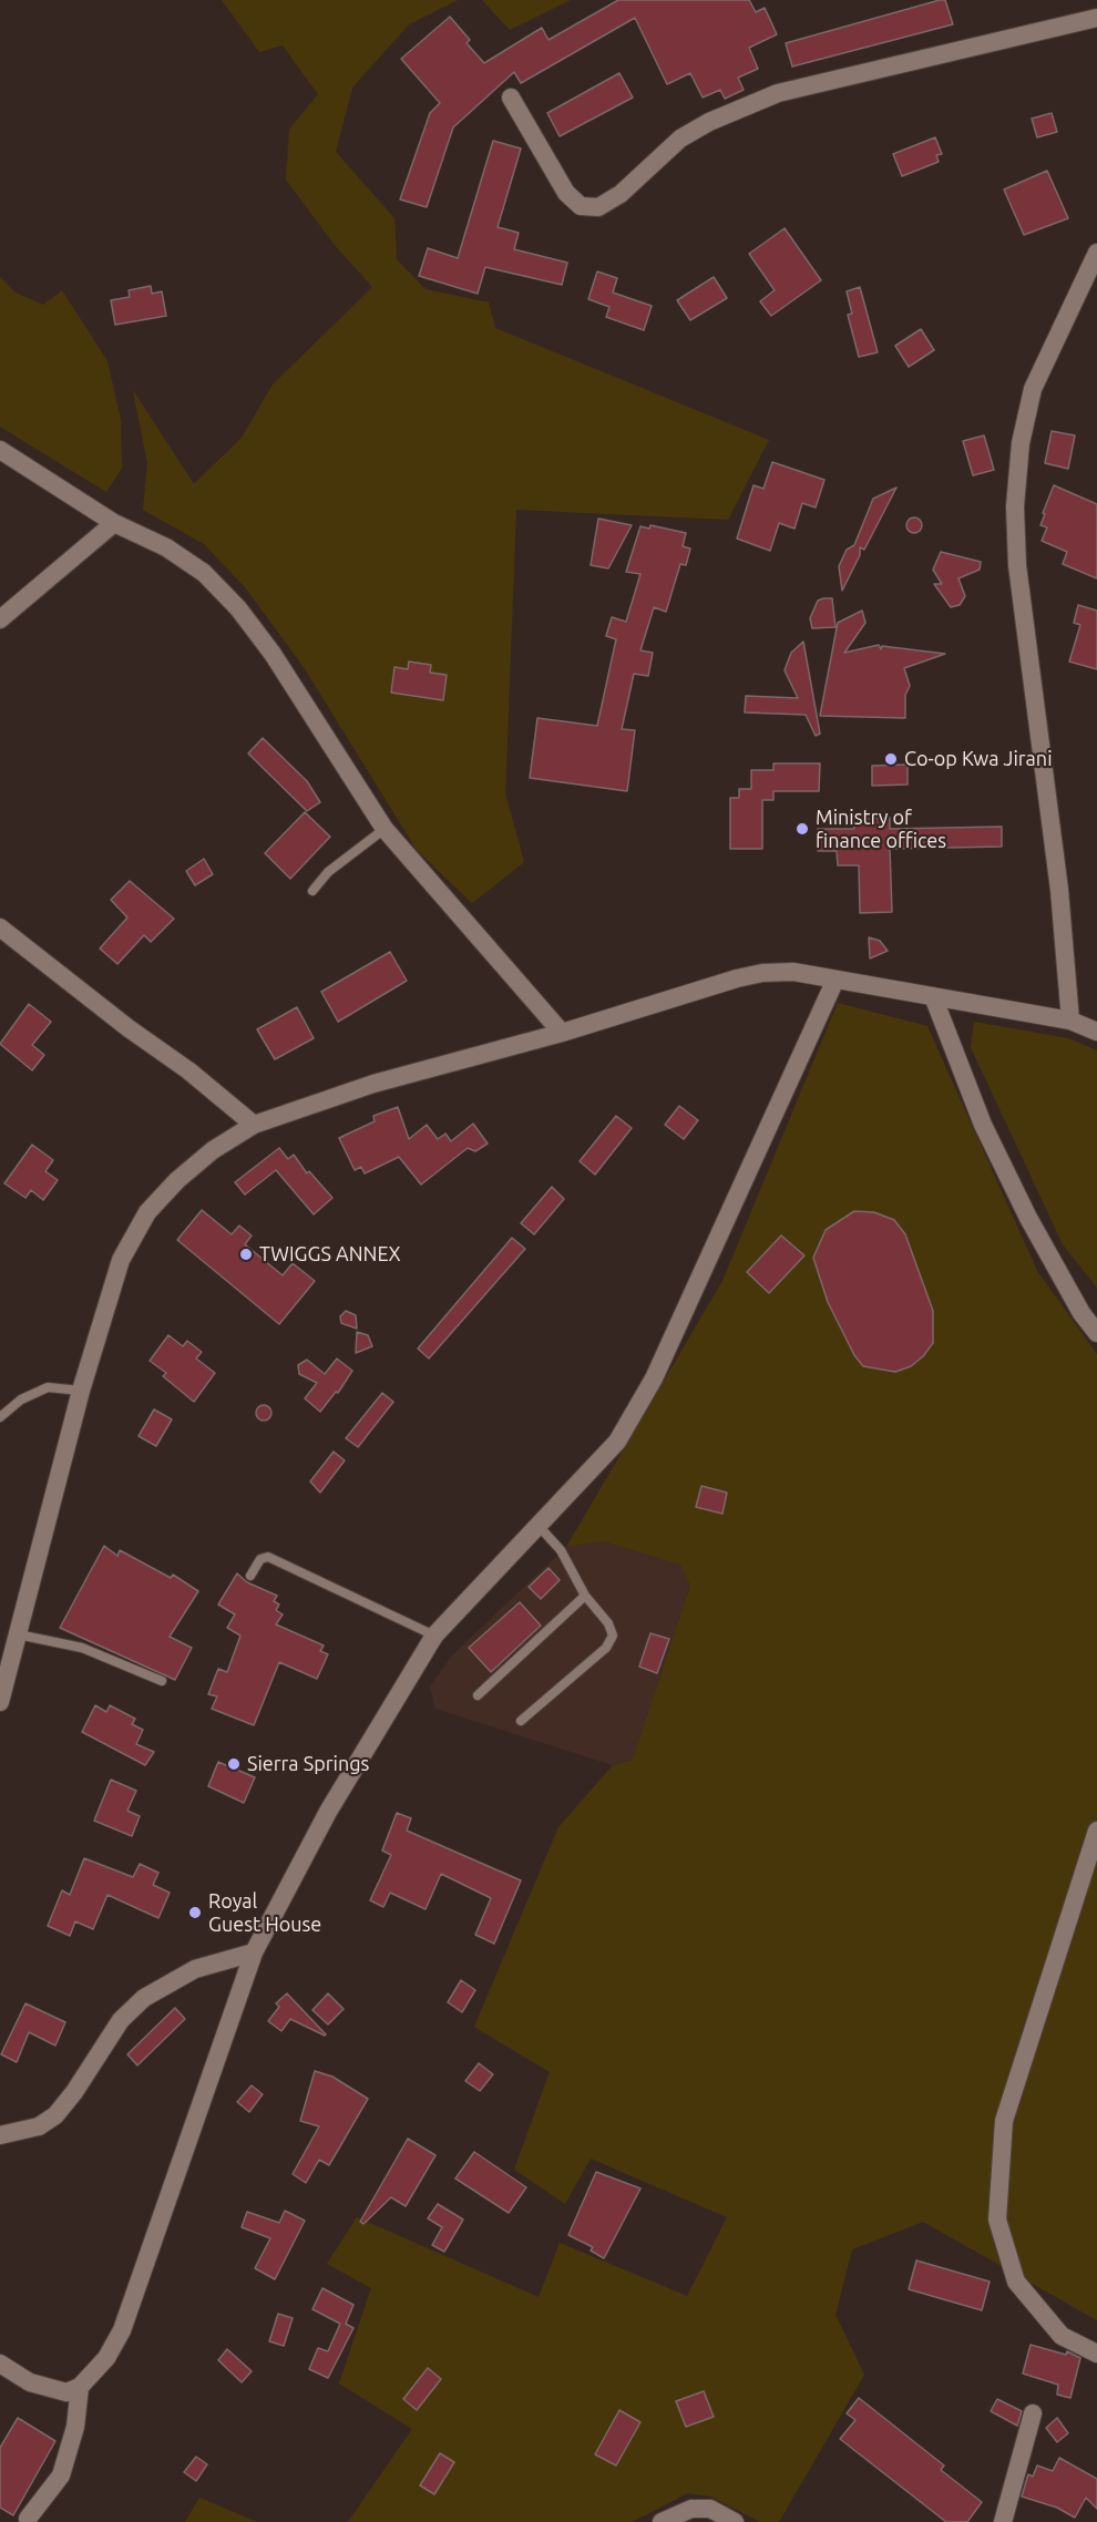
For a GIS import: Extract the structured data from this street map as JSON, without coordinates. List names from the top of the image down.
{
  "places": [
    "Co-op Kwa Jirani",
    "Ministry of finance offices",
    "TWIGGS ANNEX",
    "Sierra Springs",
    "Royal Guest House"
  ]
}
